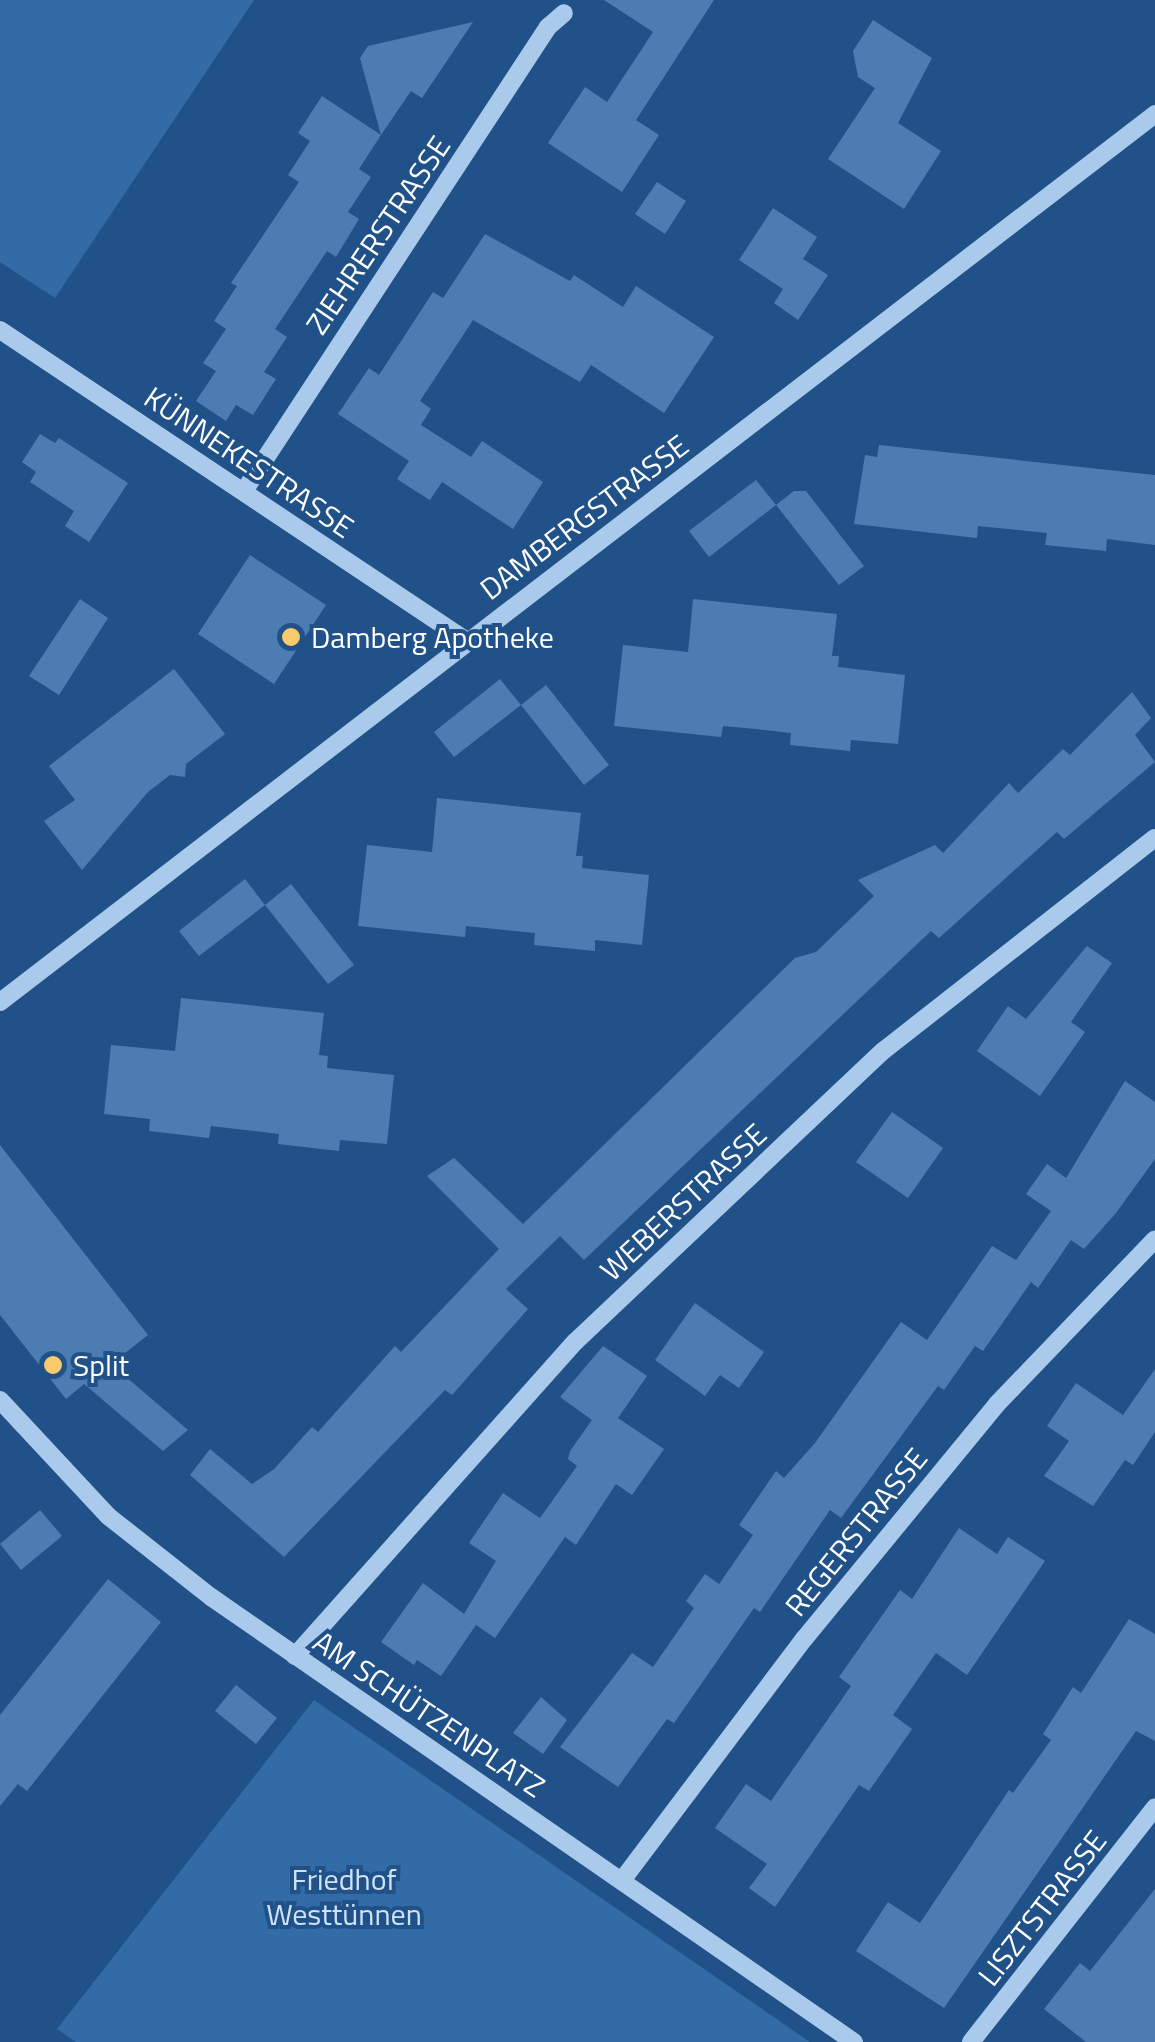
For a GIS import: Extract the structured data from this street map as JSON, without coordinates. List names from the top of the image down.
{
  "streets": {
    "street": [
      "ZIEHRERSTRASSE",
      "KÜNNEKESTRASSE",
      "DAMBERGSTRASSE",
      "WEBERSTRASSE",
      "REGERSTRASSE",
      "AM SCHÜTZENPLATZ",
      "LISZTSTRASSE"
    ]
  },
  "crossings": [
    ["ZIEHRERSTRASSE", "KÜNNEKESTRASSE"],
    ["KÜNNEKESTRASSE", "DAMBERGSTRASSE"],
    ["WEBERSTRASSE", "AM SCHÜTZENPLATZ"],
    ["REGERSTRASSE", "AM SCHÜTZENPLATZ"]
  ],
  "parks": ["Friedhof Westtünnen"],
  "places": ["Damberg Apotheke", "Split"]
}
